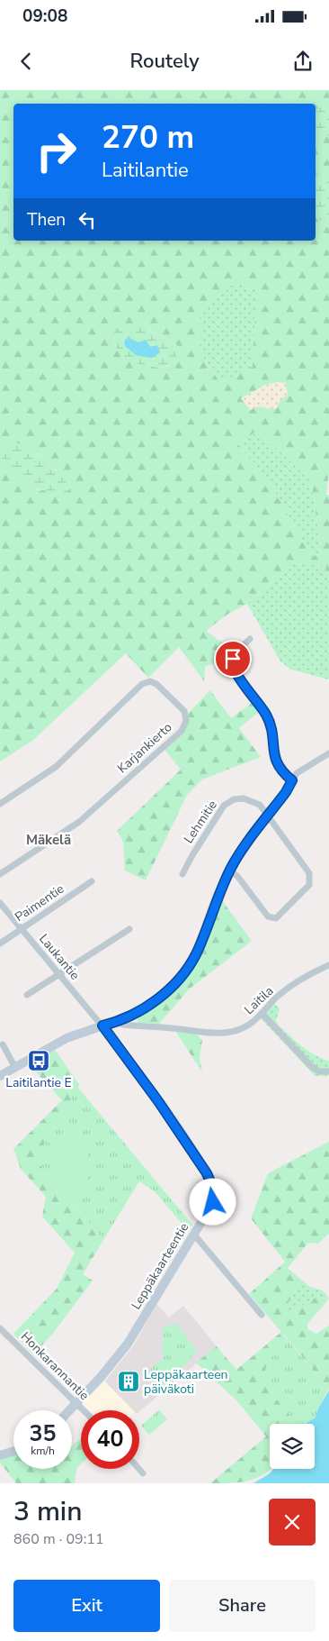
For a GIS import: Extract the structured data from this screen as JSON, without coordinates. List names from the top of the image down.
{
  "streets": {
    "street": [
      "Karjankierto",
      "Lehmitie",
      "Paimentie",
      "Laukantie",
      "Laitila",
      "Leppäkaarteentie",
      "Honkarannantie"
    ]
  },
  "crossings": [
    ["Paimentie", "Laukantie"],
    ["Laukantie", "Leppäkaarteentie"],
    ["Leppäkaarteentie", "Honkarannantie"]
  ],
  "districts": ["Mäkelä"],
  "places": {
    "bus stop": ["Laitilantie E"],
    "building": ["Leppäkaarteen päiväkoti"]
  },
  "page": {
    "status": "09:08",
    "header": "Routely",
    "turn": ["270 m", "Laitilantie"],
    "then": "Then",
    "speed": "35 km/h",
    "limit": "40",
    "heading": ["3 min", "860 m · 09:11"],
    "buttons": ["Exit", "Share"]
  }
}
